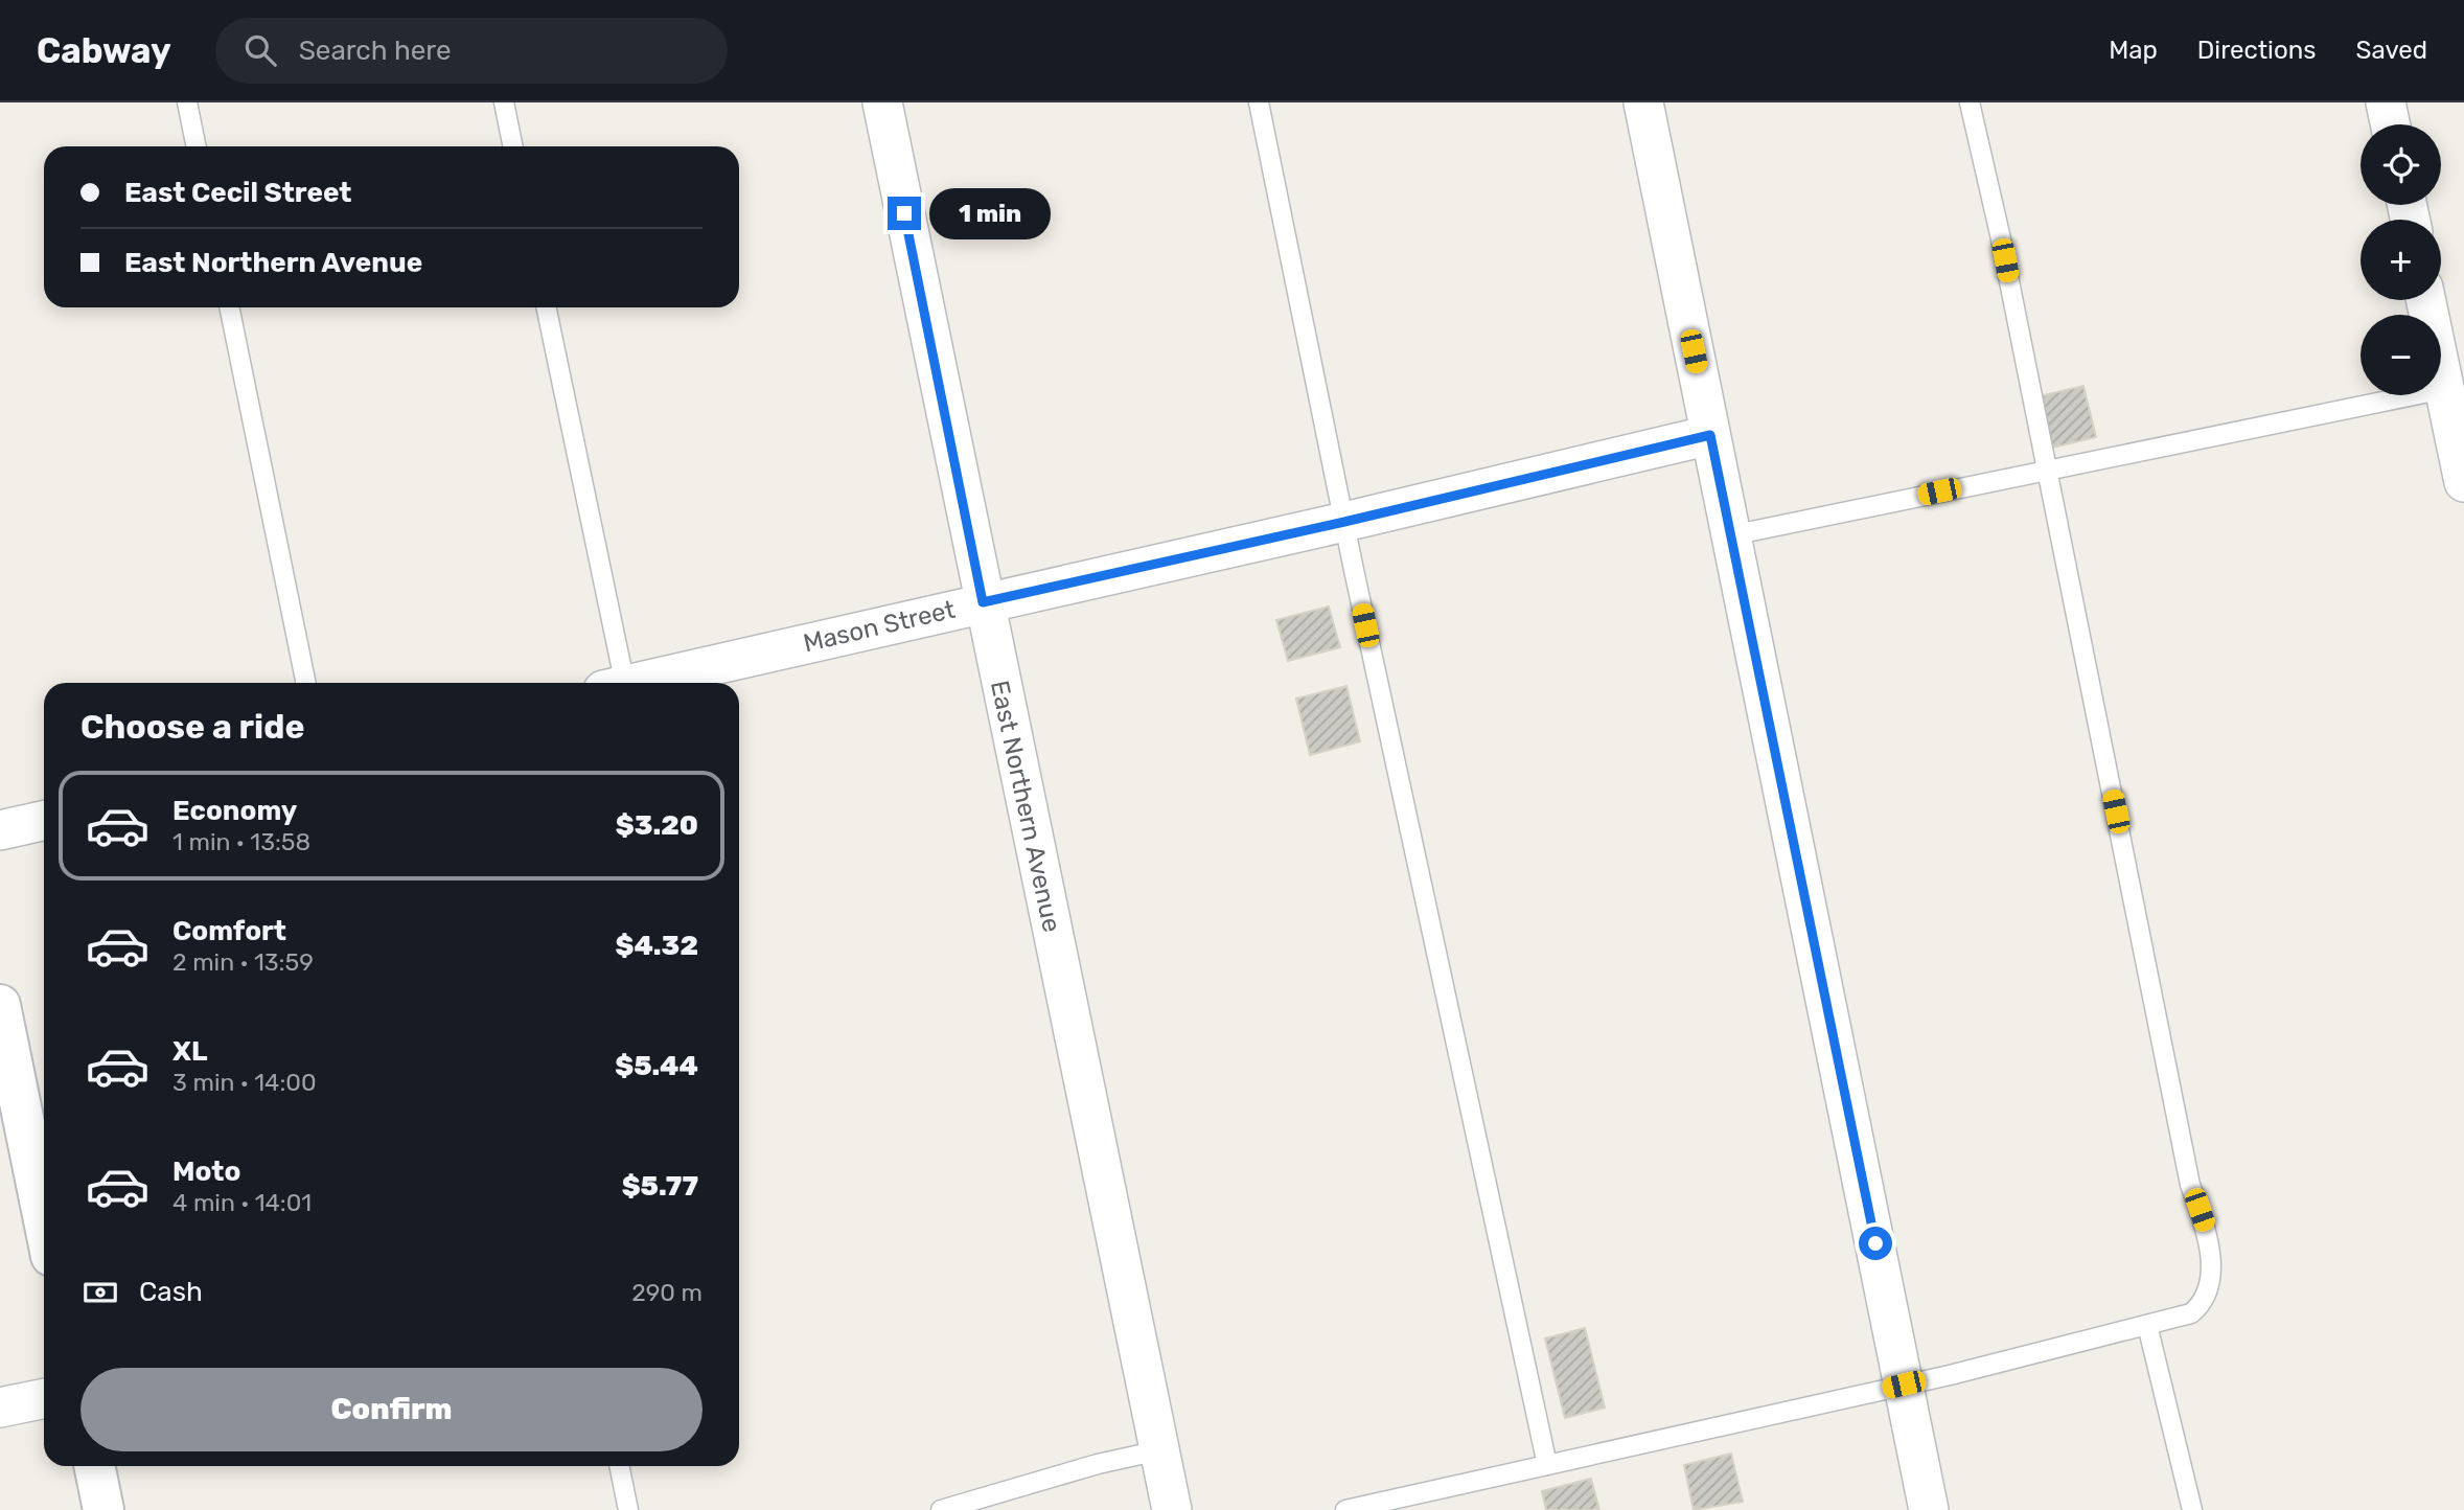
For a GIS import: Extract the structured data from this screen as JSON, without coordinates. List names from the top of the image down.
{
  "streets": {
    "street": ["Mason Street", "East Northern Avenue"]
  },
  "crossings": [
    ["Mason Street", "East Northern Avenue"]
  ],
  "page": {
    "header": "Cabway",
    "search": "Search here",
    "nav": ["Map", "Directions", "Saved"],
    "map_buttons": ["+", "−"],
    "banner": ["East Cecil Street", "East Northern Avenue"],
    "bubble": "1 min",
    "heading": "Choose a ride",
    "list": [
      {
        "name": "Economy",
        "note": "1 min · 13:58",
        "value": "$3.20"
      },
      {
        "name": "Comfort",
        "note": "2 min · 13:59",
        "value": "$4.32"
      },
      {
        "name": "XL",
        "note": "3 min · 14:00",
        "value": "$5.44"
      },
      {
        "name": "Moto",
        "note": "4 min · 14:01",
        "value": "$5.77"
      }
    ],
    "pay": ["Cash", "290 m"],
    "buttons": "Confirm"
  }
}
